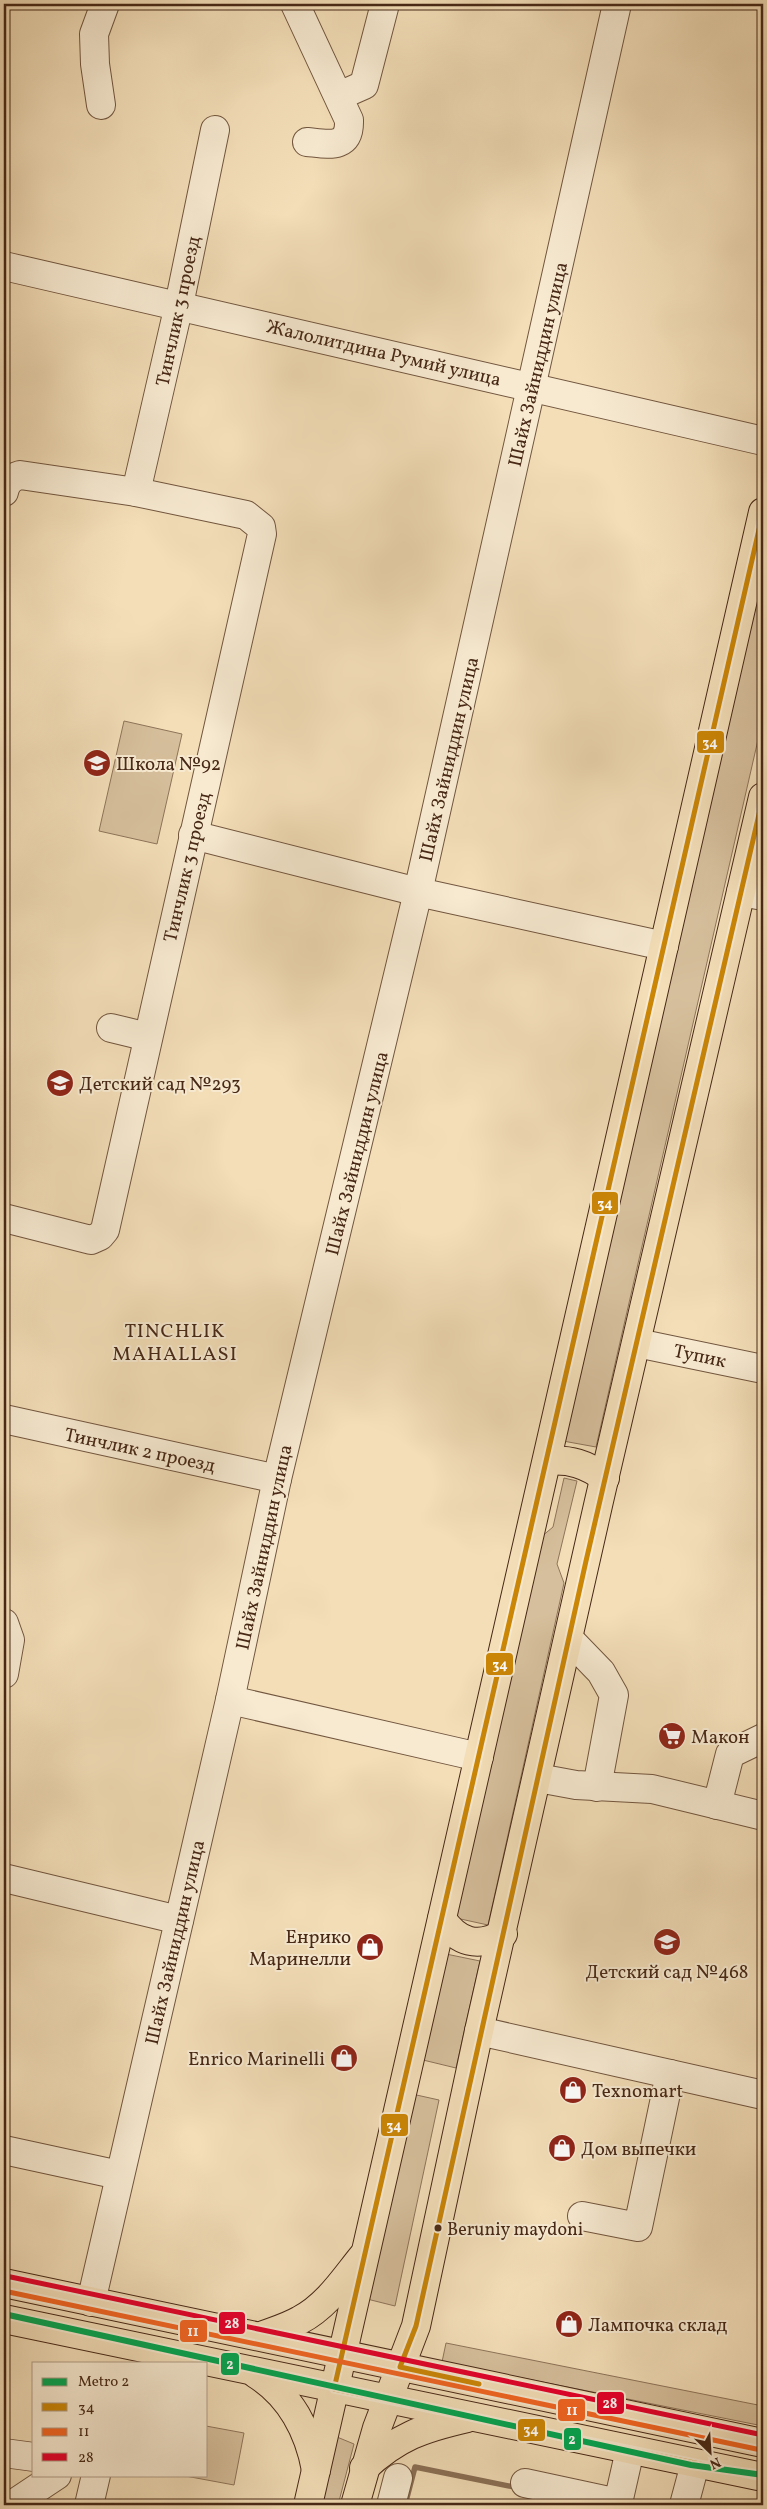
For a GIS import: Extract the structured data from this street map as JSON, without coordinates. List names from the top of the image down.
{
  "streets": {
    "street": [
      "Тинчлик 3 проезд",
      "Жалолитдина Румий улица",
      "Шайх Зайниддин улица",
      "Тупик",
      "Тинчлик 2 проезд"
    ]
  },
  "crossings": [
    ["Тинчлик 3 проезд", "Жалолитдина Румий улица"],
    ["Жалолитдина Румий улица", "Шайх Зайниддин улица"],
    ["Шайх Зайниддин улица", "Тинчлик 2 проезд"]
  ],
  "districts": ["TINCHLIK MAHALLASI"],
  "places": {
    "school or university": ["Школа №92", "Детский сад №293", "Детский сад №468"],
    "supermarket": ["Макон"],
    "shop": [
      "Енрико Маринелли",
      "Enrico Marinelli",
      "Texnomart",
      "Дом выпечки",
      "Лампочка склад"
    ],
    "other": ["Beruniy maydoni"]
  },
  "lines": [
    "transit line 34",
    "transit line 28",
    "transit line 11",
    "metro line 2"
  ],
  "legend": [
    "Metro 2",
    "34",
    "11",
    "28"
  ],
  "north": "bottom right"
}
